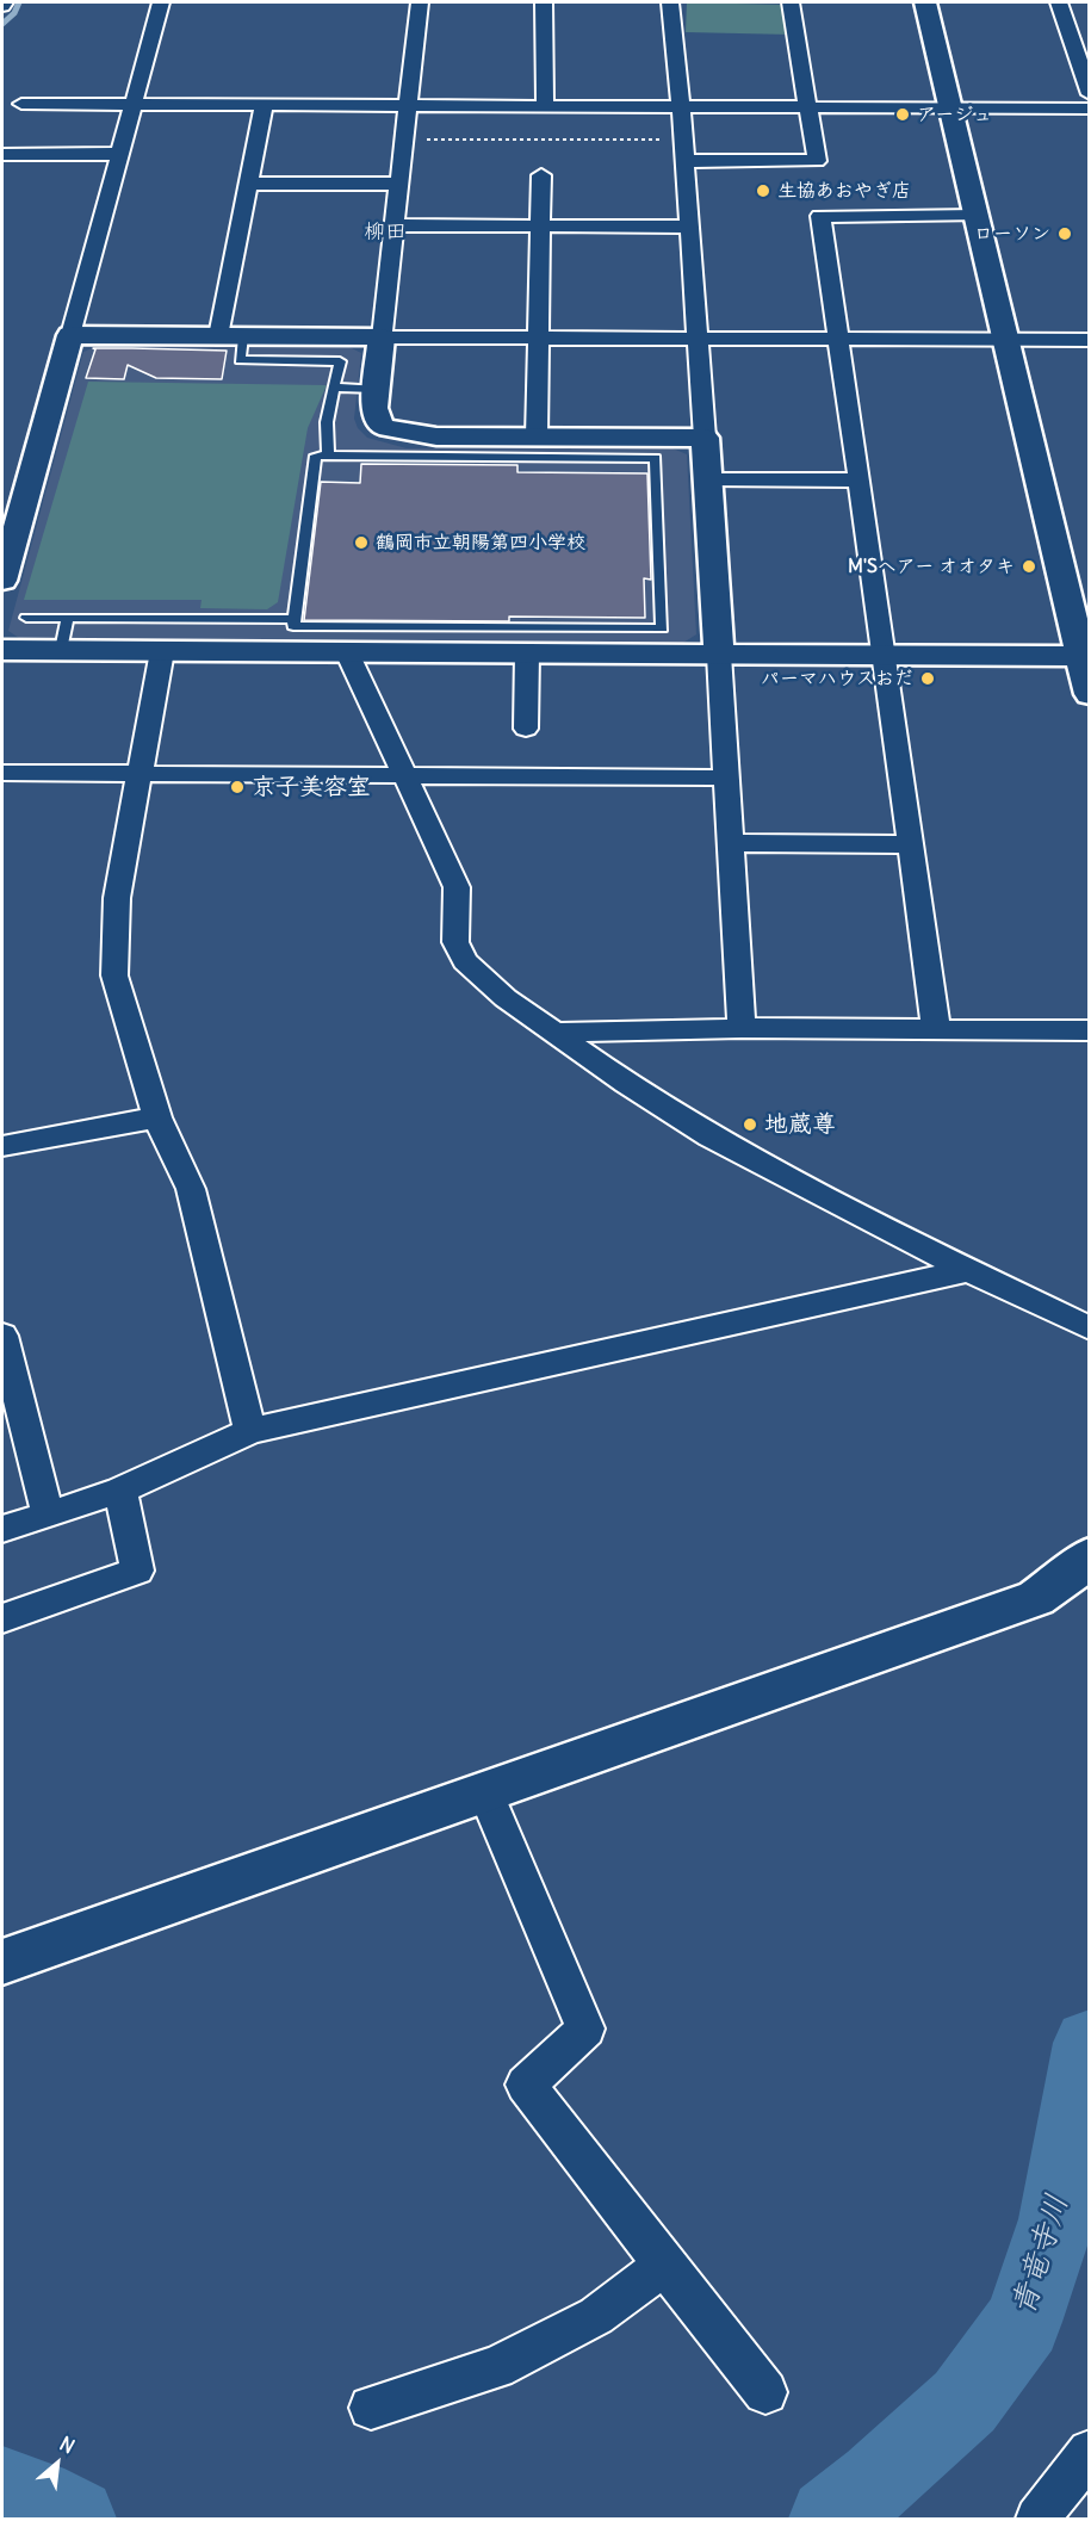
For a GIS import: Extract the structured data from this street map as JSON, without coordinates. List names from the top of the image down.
{
  "districts": ["柳田"],
  "water": ["青竜寺川"],
  "places": [
    "アージュ",
    "生協あおやぎ店",
    "ローソン",
    "鶴岡市立朝陽第四小学校",
    "M'Sヘアー オオタキ",
    "パーマハウスおだ",
    "京子美容室",
    "地蔵尊"
  ],
  "north": "top right"
}
